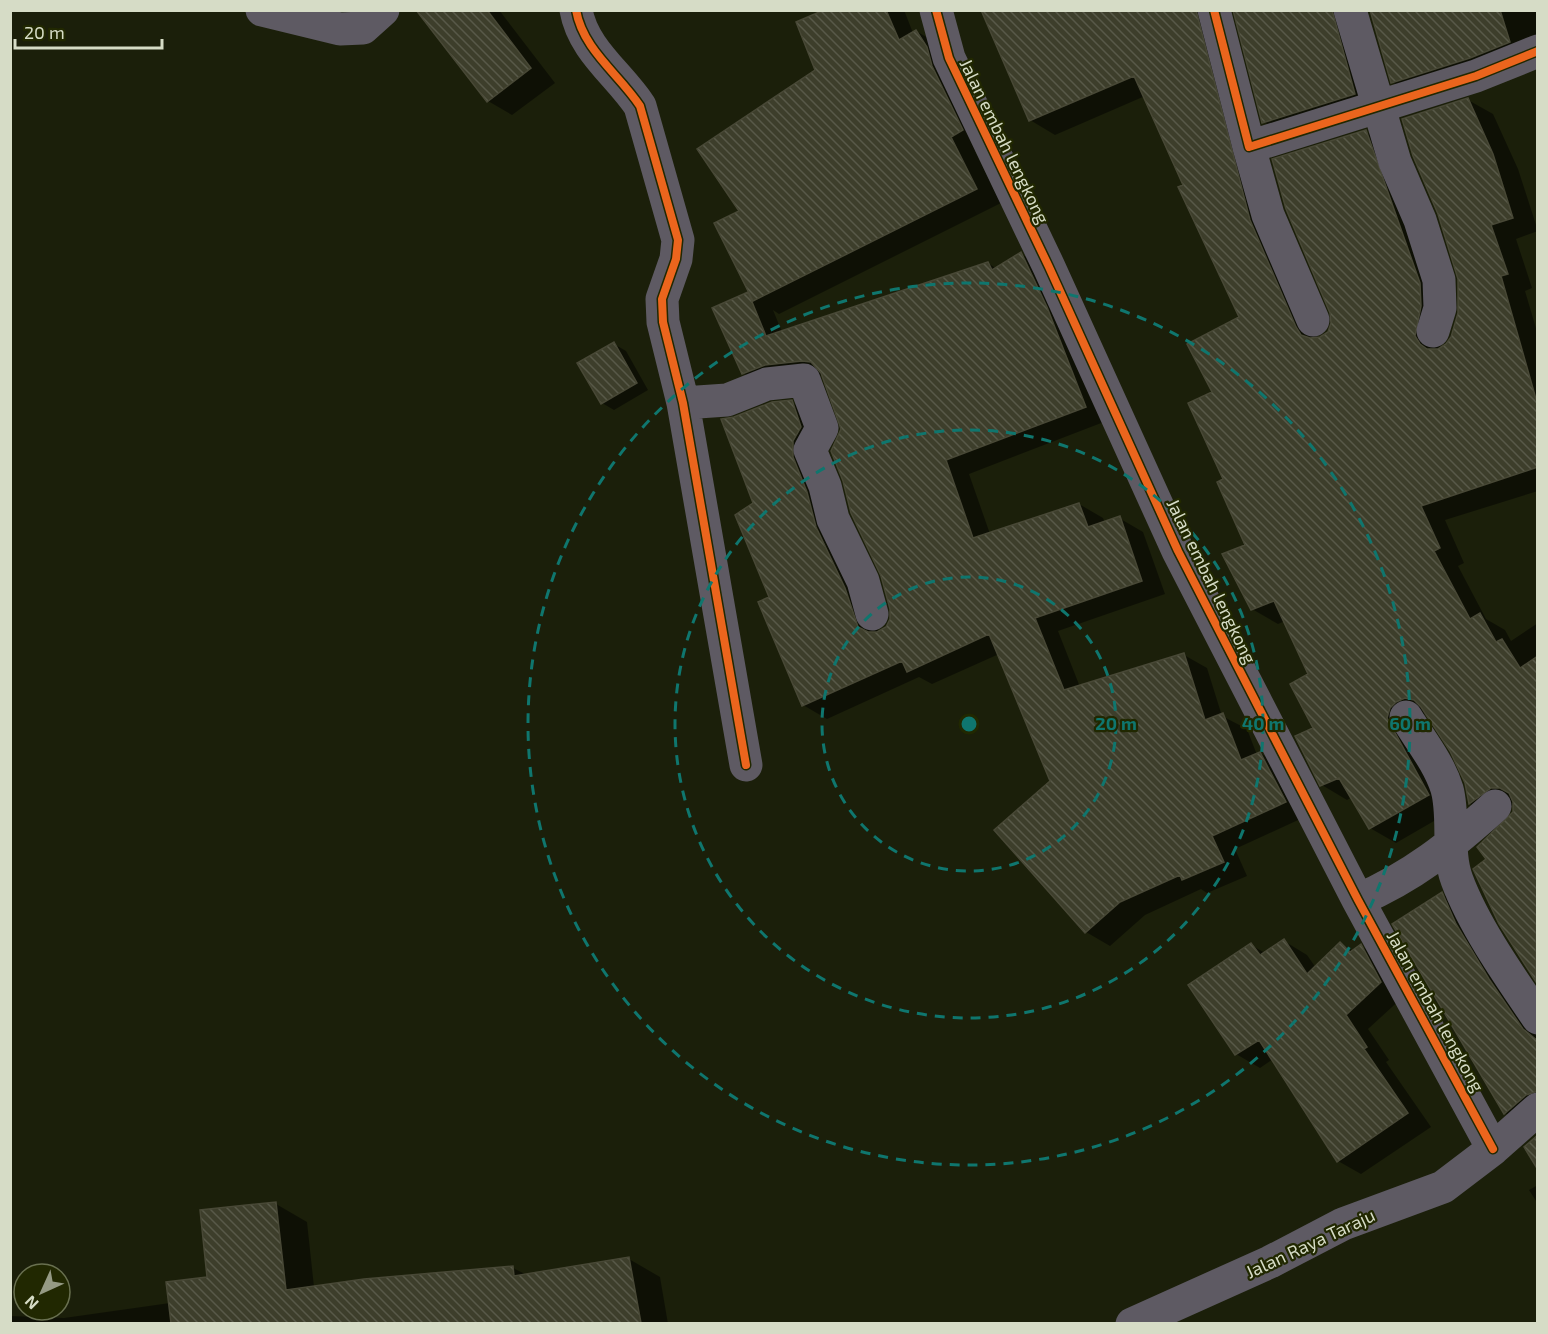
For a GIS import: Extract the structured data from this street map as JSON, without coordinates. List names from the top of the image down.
{
  "streets": {
    "street": ["Jalan embah lengkong", "Jalan Raya Taraju"]
  },
  "crossings": [
    ["Jalan embah lengkong", "Jalan Raya Taraju"]
  ],
  "scale_bar": "20 m",
  "north": "bottom left",
  "rings": ["20 m", "40 m", "60 m"]
}
